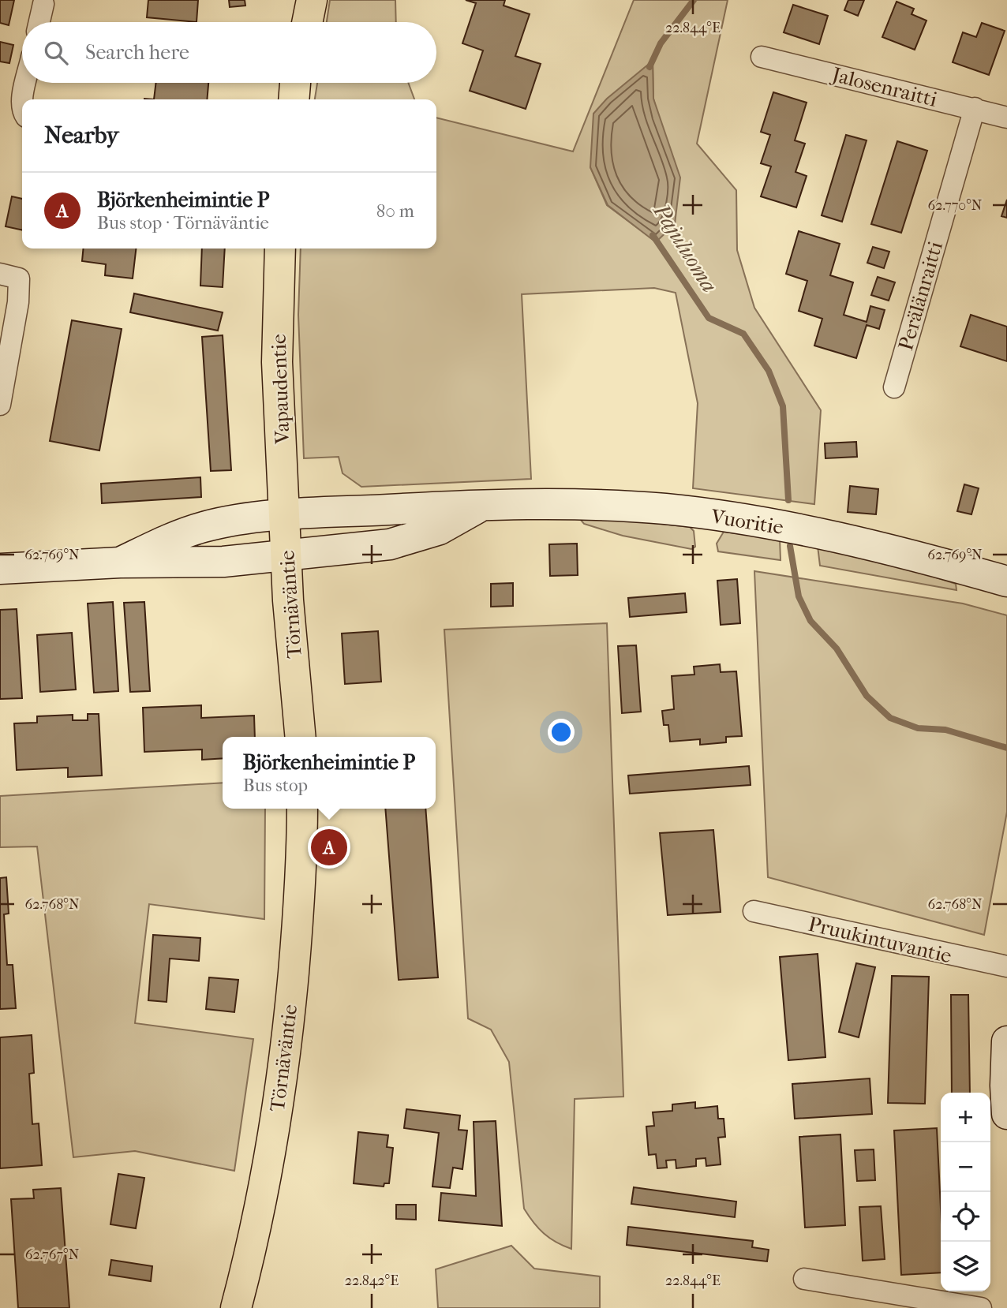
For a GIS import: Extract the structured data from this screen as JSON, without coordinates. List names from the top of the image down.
{
  "streets": {
    "main road": ["Vapaudentie", "Törnäväntie"],
    "street": [
      "Jalosenraitti",
      "Perälänraitti",
      "Vuoritie",
      "Pruukintuvantie"
    ]
  },
  "crossings": [
    ["Jalosenraitti", "Perälänraitti"],
    ["Vapaudentie", "Vuoritie"],
    ["Vapaudentie", "Törnäväntie"],
    ["Vuoritie", "Törnäväntie"]
  ],
  "water": ["Pajuluoma"],
  "page": {
    "search": "Search here",
    "heading": "Nearby",
    "list": [
      {
        "mark": "A",
        "name": "Björkenheimintie P",
        "note": "Bus stop · Törnäväntie",
        "value": "80 m"
      }
    ],
    "popup": ["Björkenheimintie P", "Bus stop"],
    "pins": "A",
    "map_buttons": ["+", "−"]
  },
  "coordinates": [
    "22.844°E",
    "62.770°N",
    "62.769°N",
    "62.768°N",
    "62.767°N",
    "22.842°E"
  ]
}
